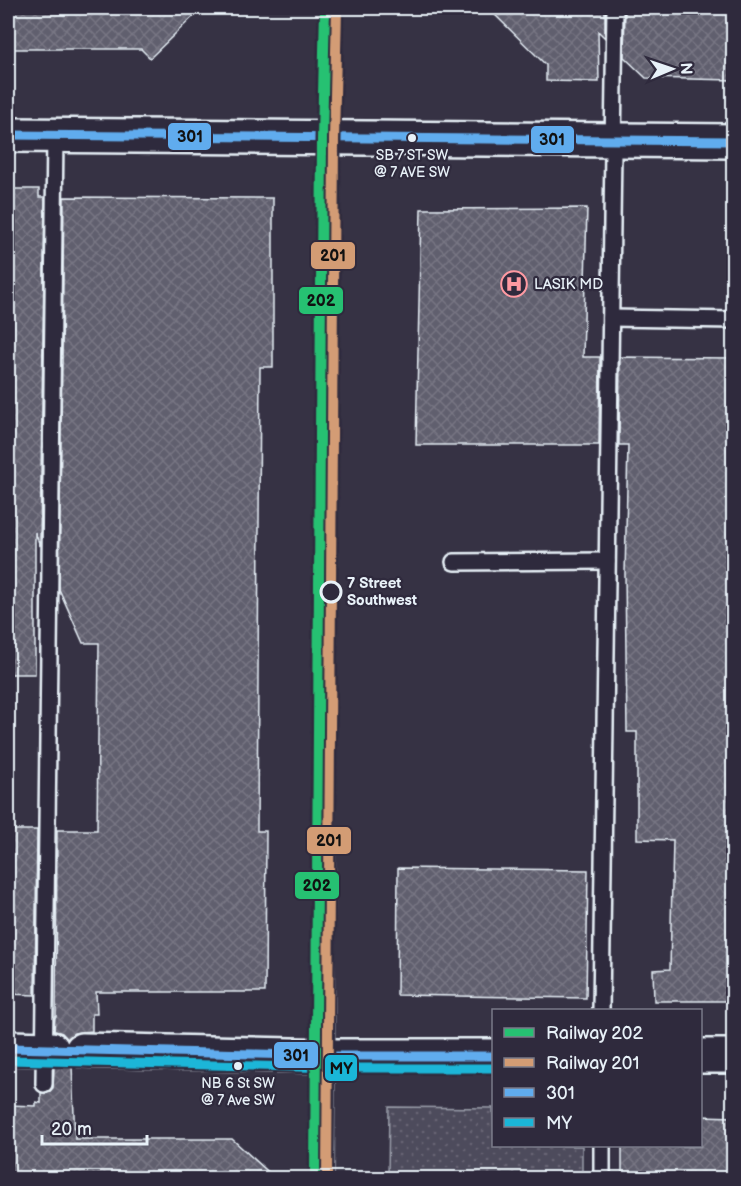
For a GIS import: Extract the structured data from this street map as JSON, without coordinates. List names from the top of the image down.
{
  "places": {
    "other": ["SB 7 ST SW @ 7 AVE SW", "7 Street Southwest", "NB 6 St SW @ 7 Ave SW"],
    "hospital": ["LASIK MD"]
  },
  "lines": [
    "rail line 202",
    "rail line 201",
    "transit line 301",
    "transit line MY"
  ],
  "legend": [
    "Railway 202",
    "Railway 201",
    "301",
    "MY"
  ],
  "scale_bar": "20 m",
  "north": "right"
}
